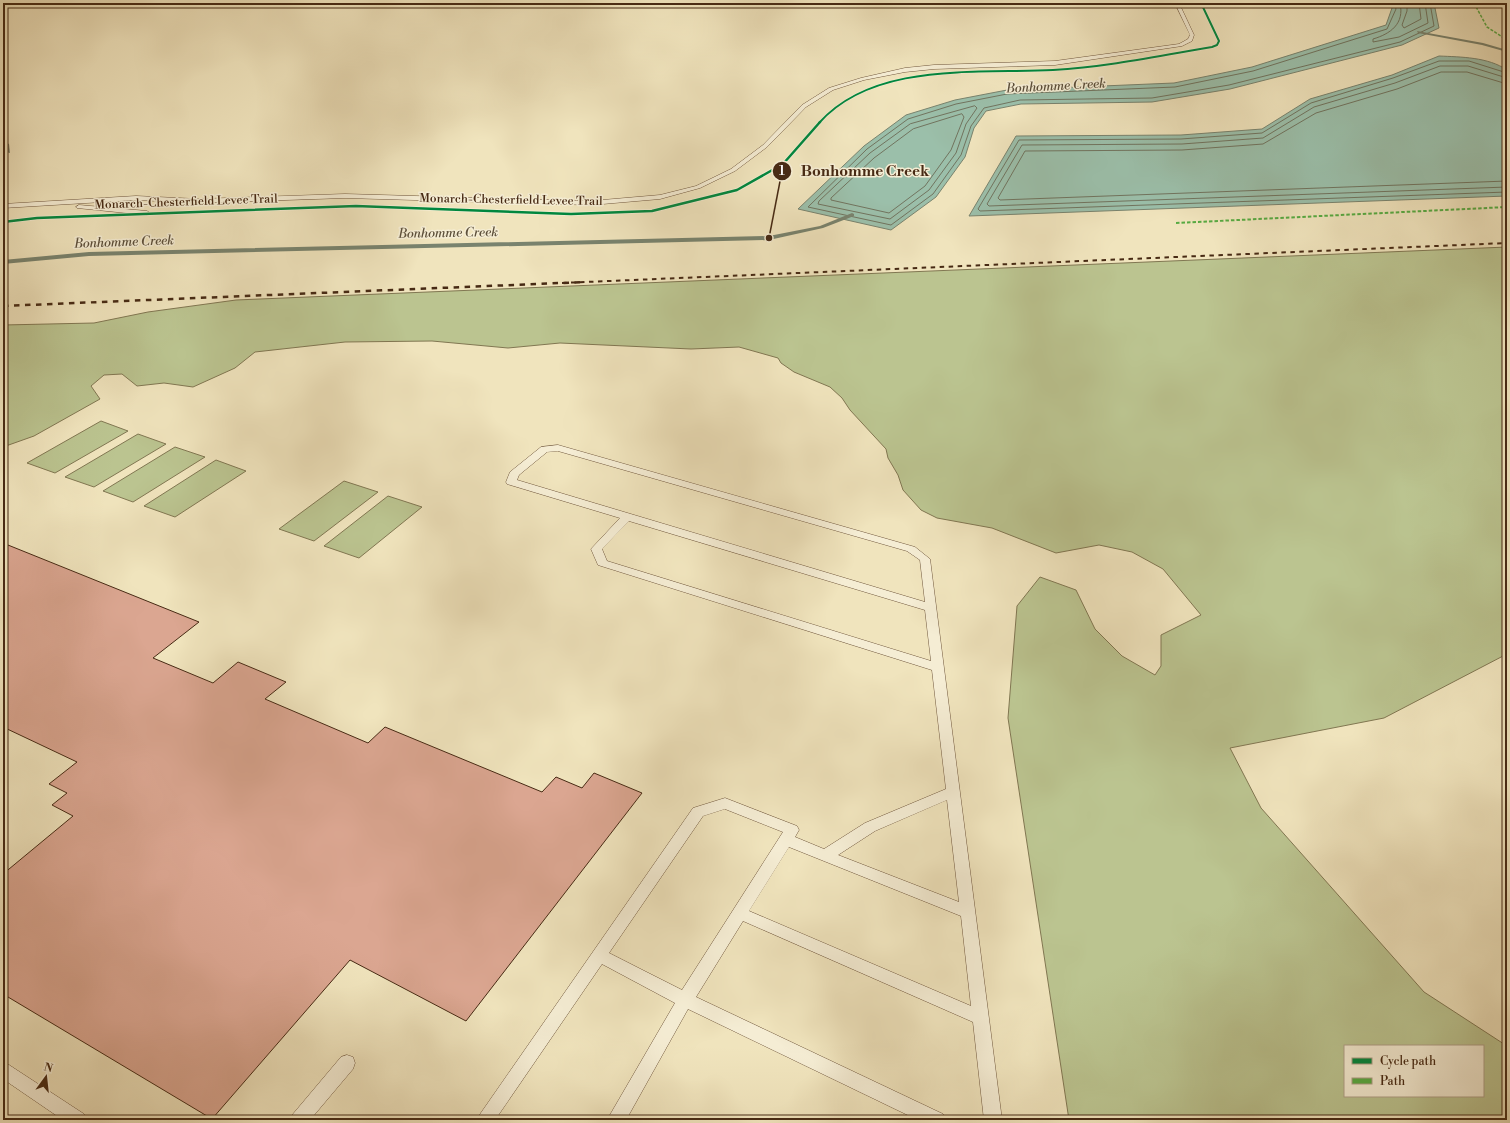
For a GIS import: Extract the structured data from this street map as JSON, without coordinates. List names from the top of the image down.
{
  "streets": {
    "cycle path": ["Monarch-Chesterfield Levee Trail"]
  },
  "water": ["Bonhomme Creek"],
  "places": ["Bonhomme Creek"],
  "legend": ["Cycle path", "Path"],
  "north": "top"
}
